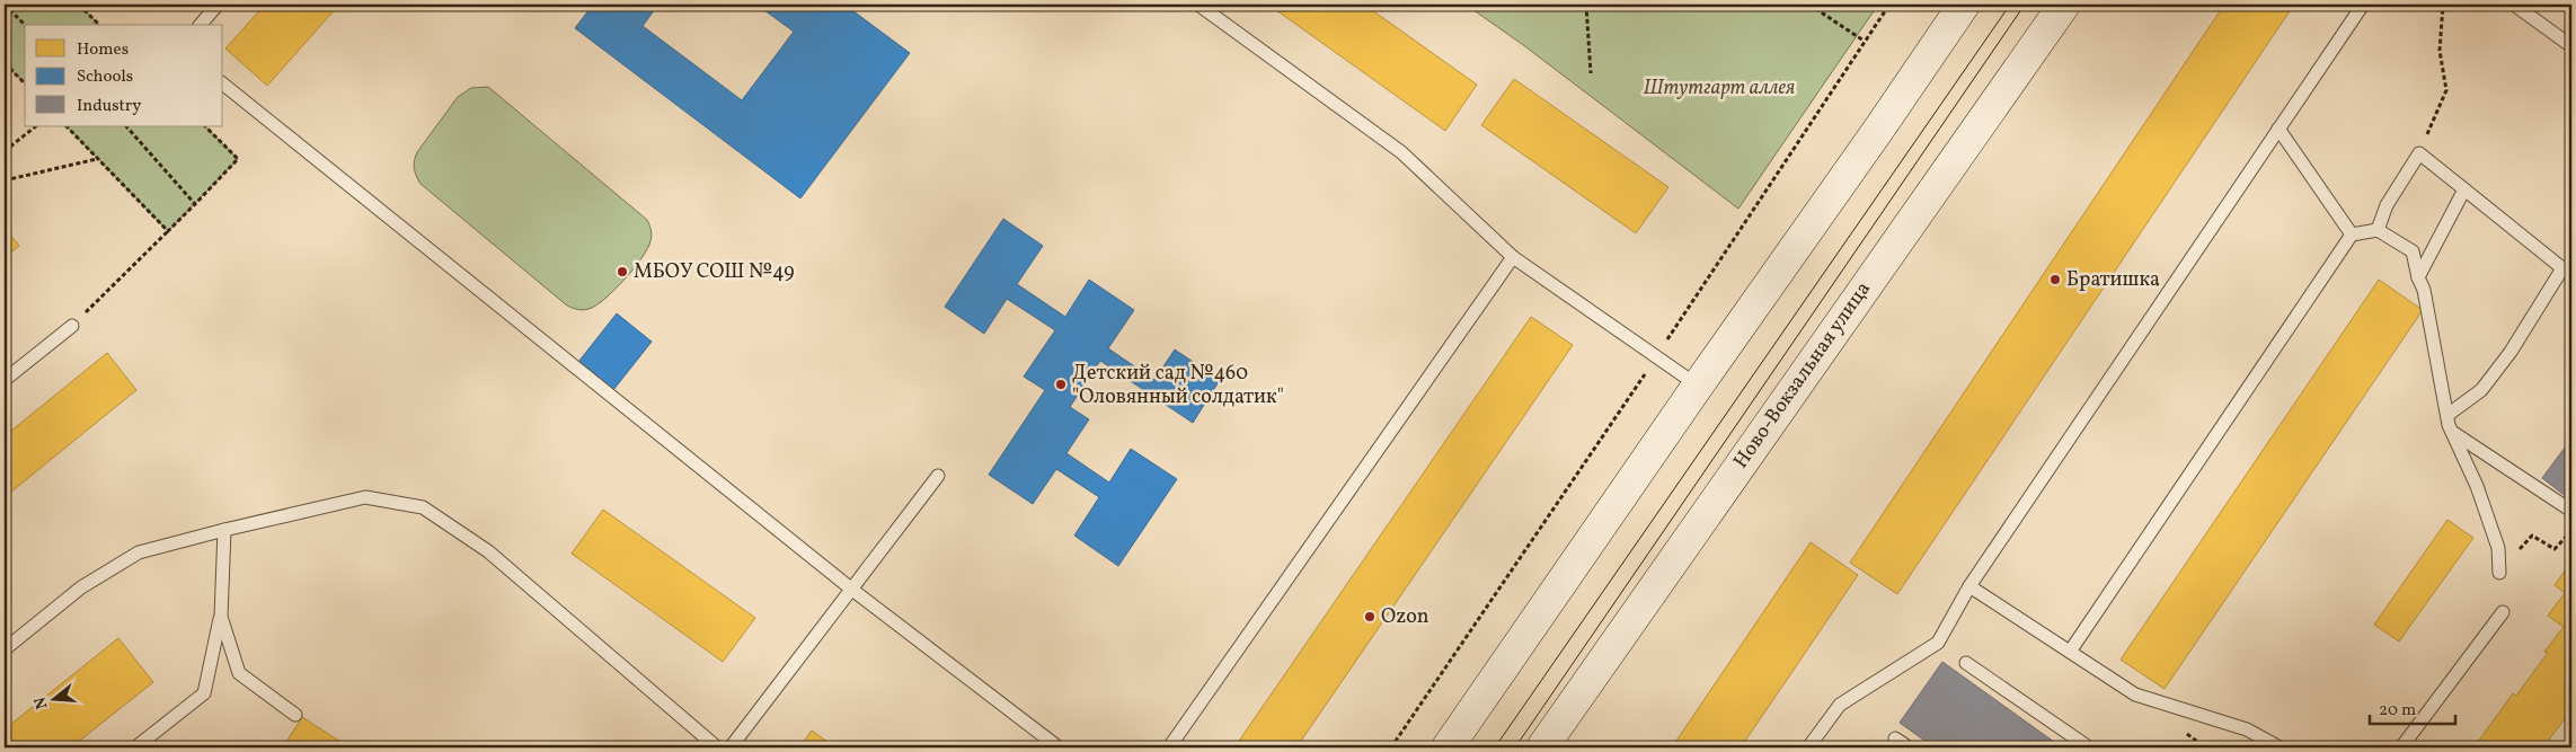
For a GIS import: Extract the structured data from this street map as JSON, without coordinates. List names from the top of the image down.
{
  "streets": {
    "main road": ["Ново-Вокзальная улица"]
  },
  "parks": ["Штутгарт аллея"],
  "places": [
    "МБОУ СОШ №49",
    "Братишка",
    "Детский сад №460 \"Оловянный солдатик\"",
    "Ozon"
  ],
  "legend": ["Homes", "Schools", "Industry"],
  "scale_bar": "20 m",
  "north": "left"
}
